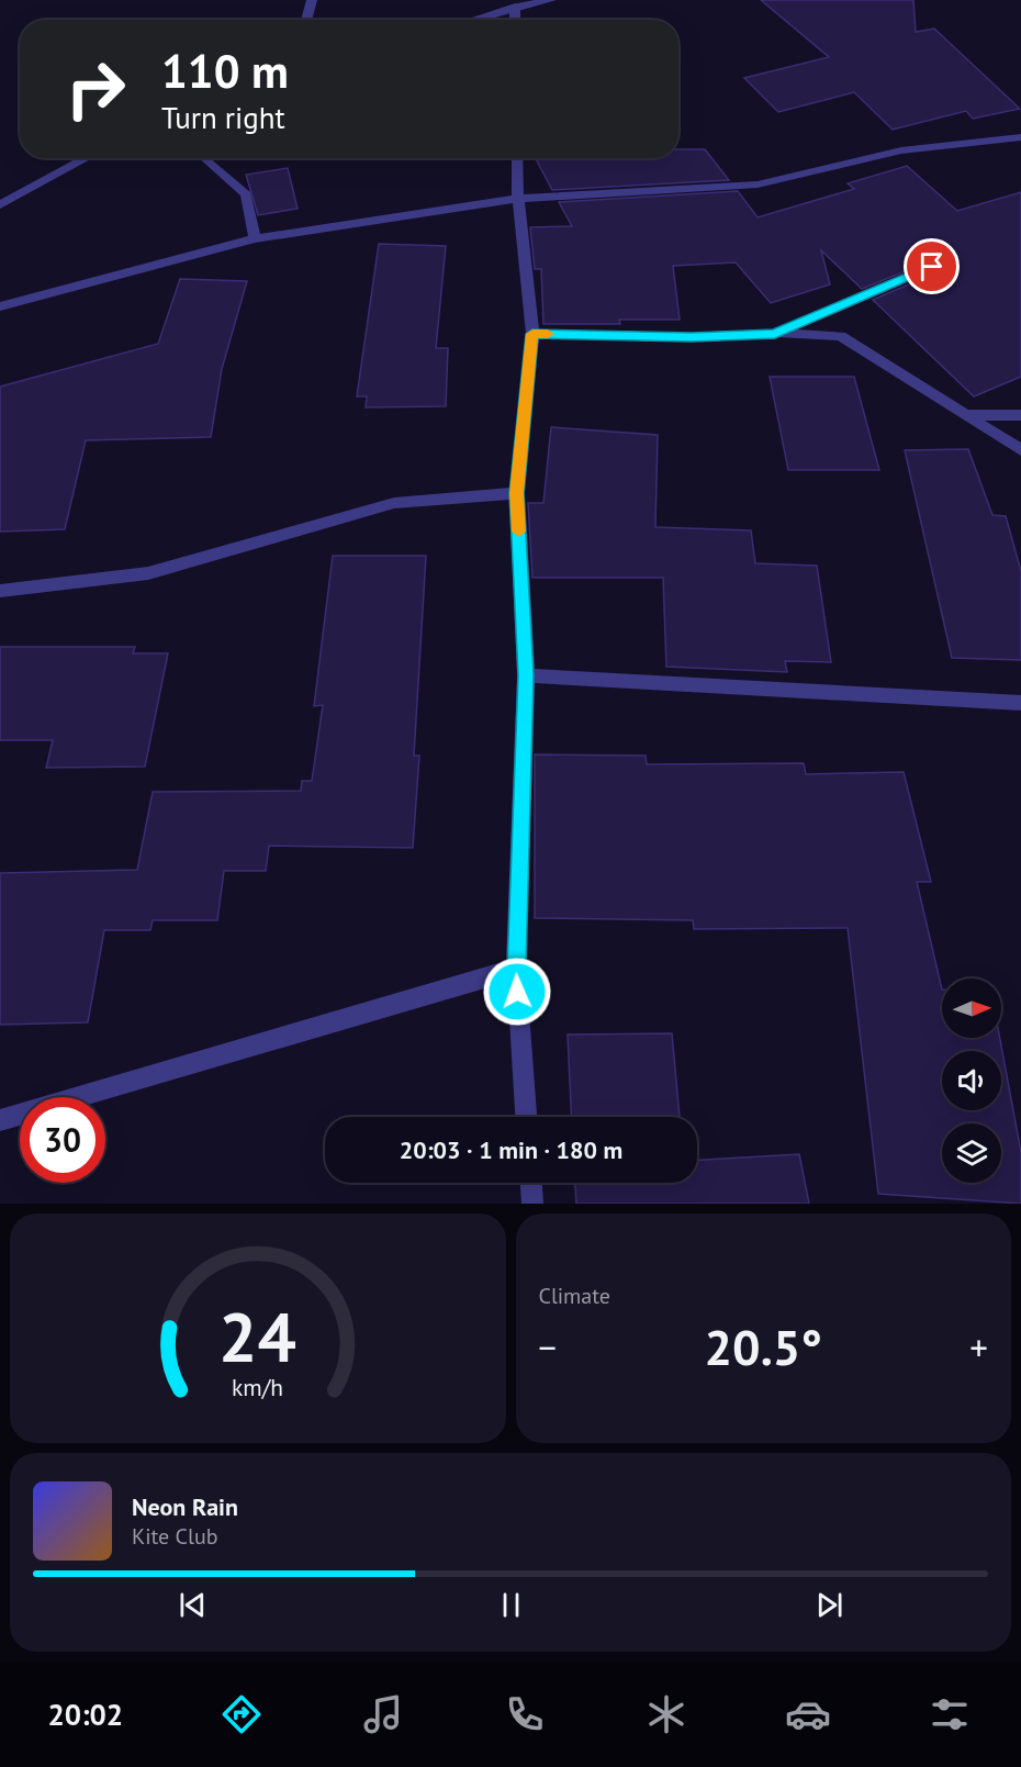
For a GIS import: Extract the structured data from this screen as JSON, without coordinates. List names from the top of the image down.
{
  "north": "right",
  "page": {
    "turn": ["110 m", "Turn right"],
    "limit": "30",
    "trip": "20:03 · 1 min · 180 m",
    "tile": "Climate",
    "heat": ["−", "20.5°", "+"],
    "song": ["Neon Rain", "Kite Club"],
    "tabs": "20:02",
    "gauge": ["24", "km/h"]
  }
}
